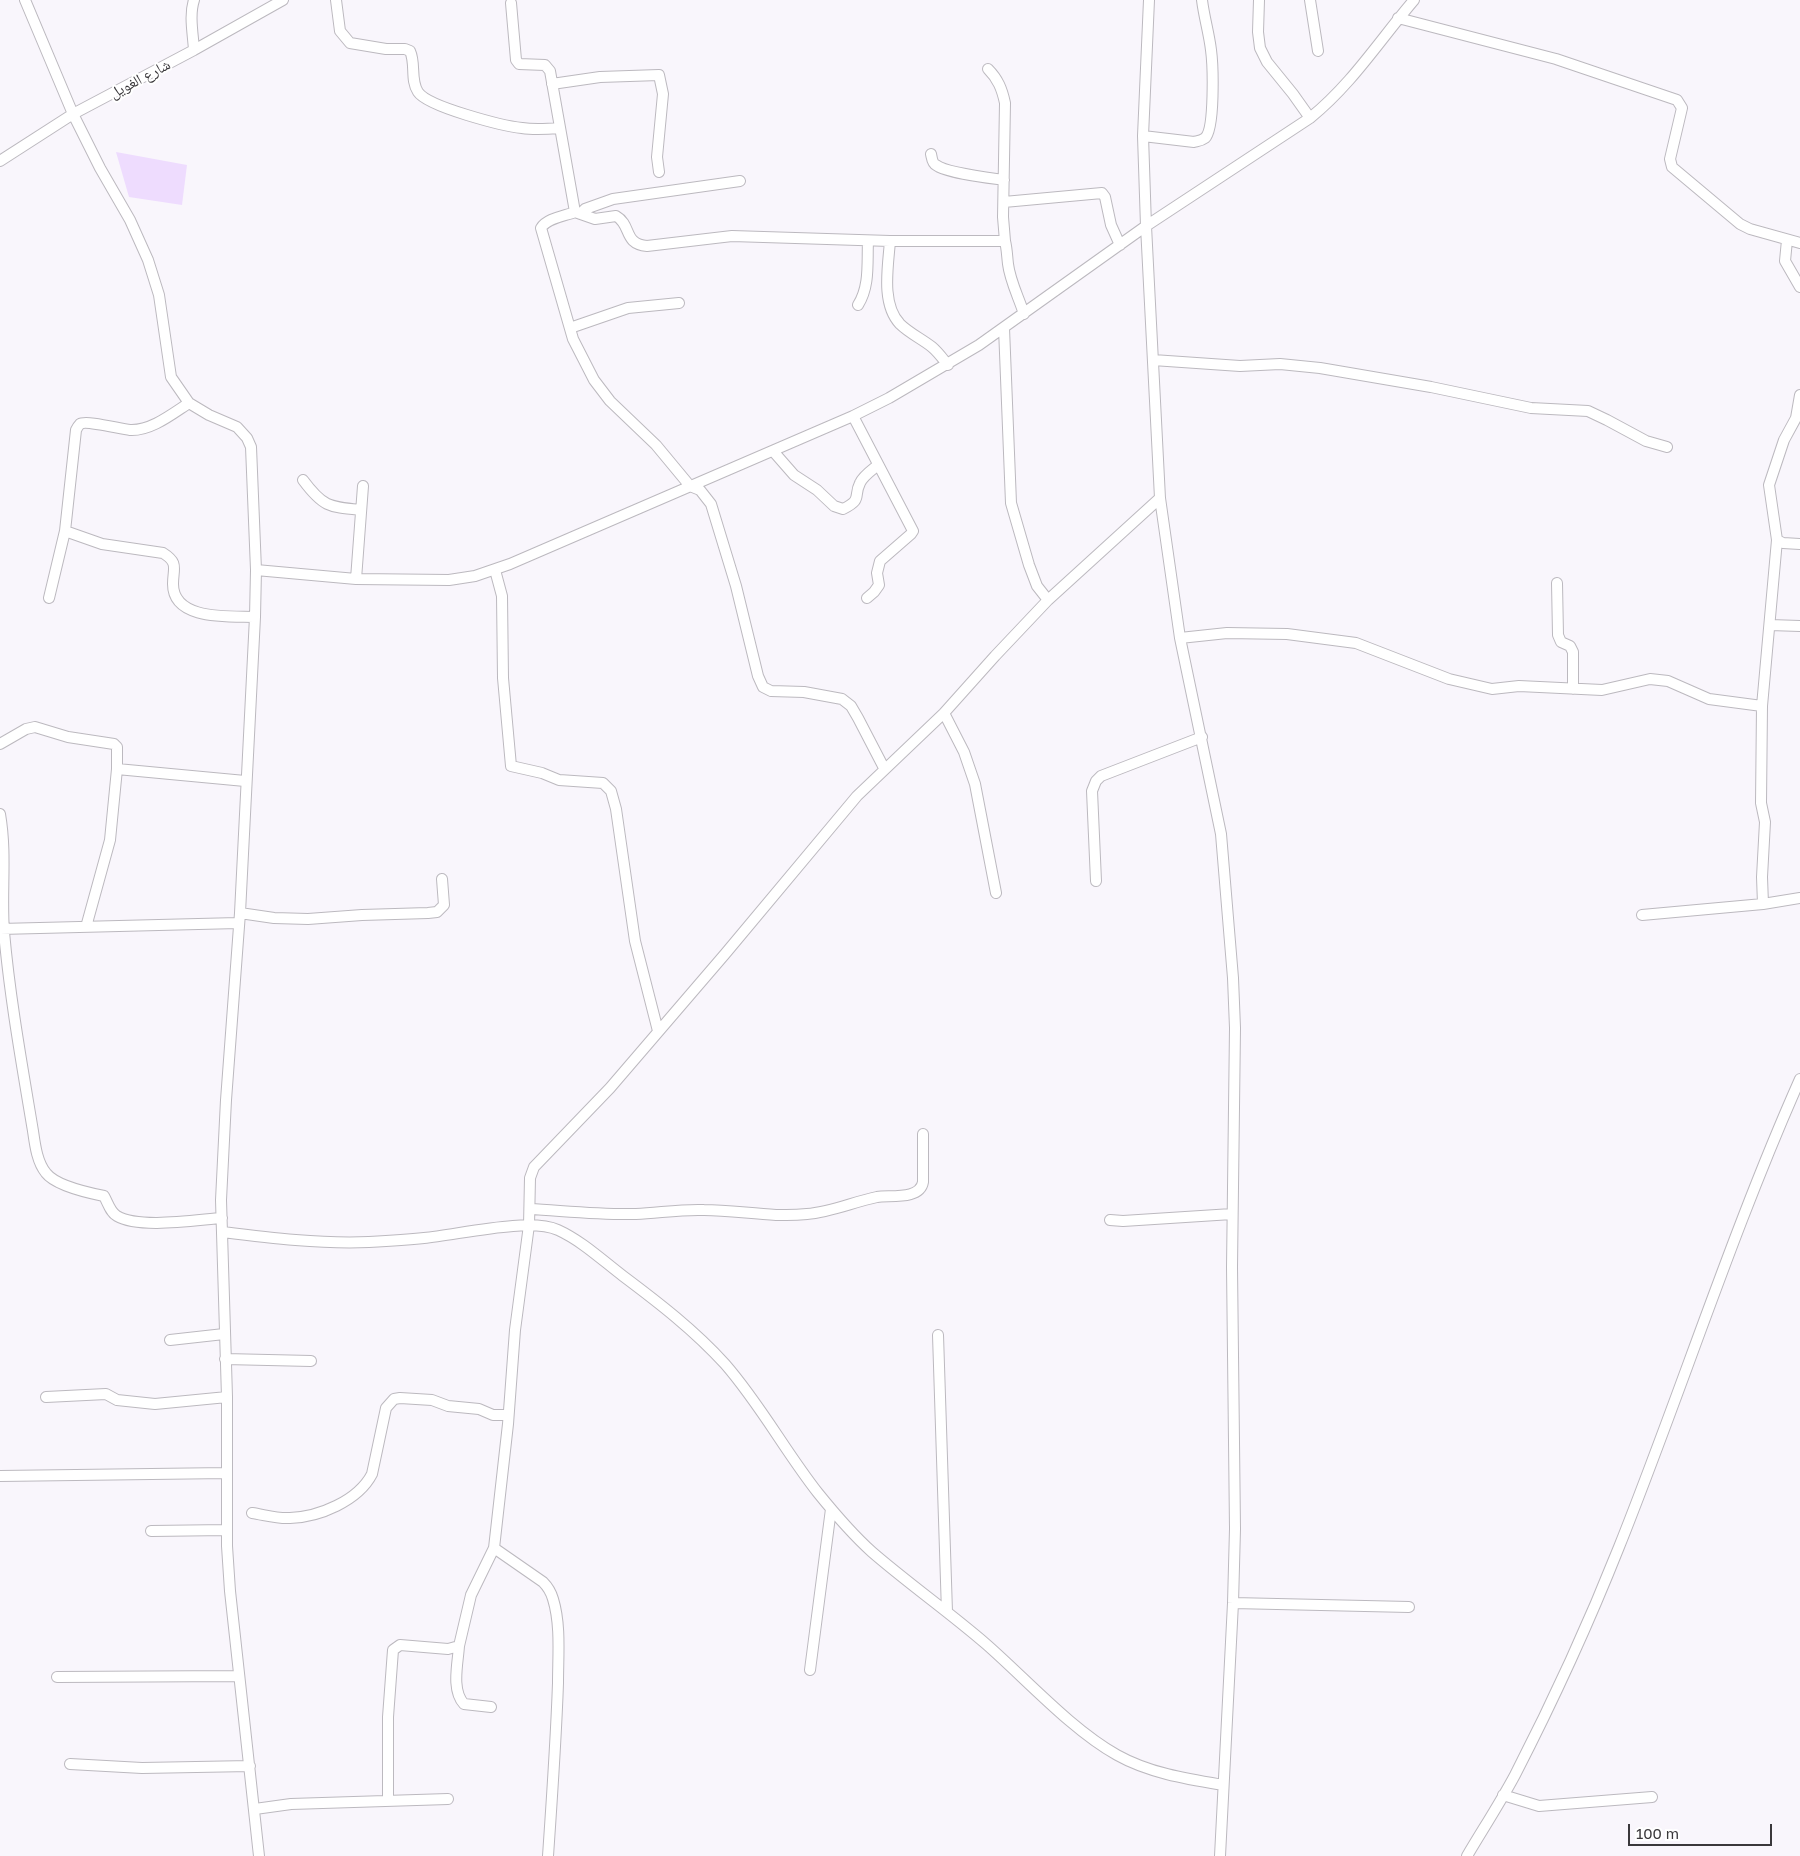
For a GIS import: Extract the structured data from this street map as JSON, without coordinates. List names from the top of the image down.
{
  "streets": {
    "street": ["شارع الغويل"]
  },
  "scale_bar": "100 m"
}
